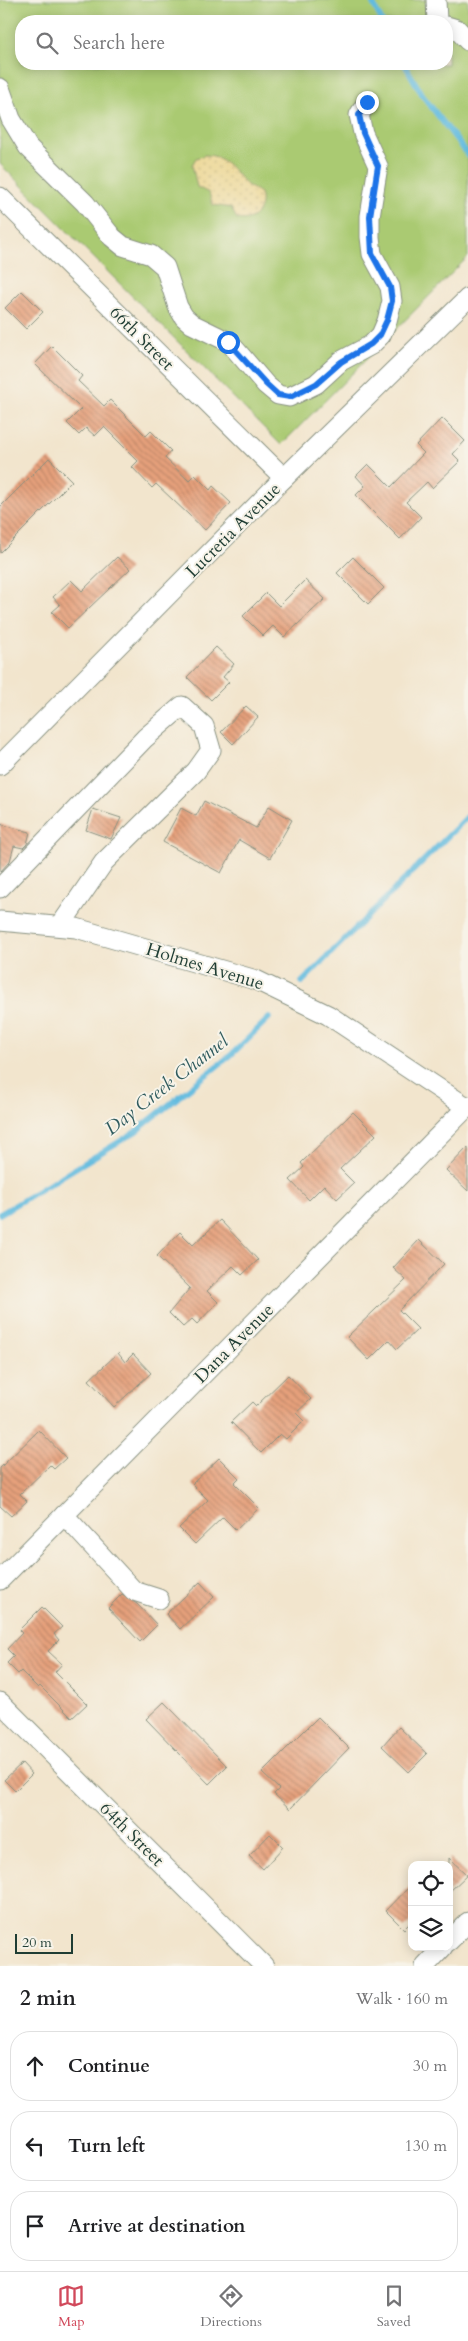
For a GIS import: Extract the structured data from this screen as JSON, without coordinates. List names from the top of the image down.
{
  "streets": {
    "street": [
      "66th Street",
      "Lucretia Avenue",
      "Holmes Avenue",
      "Dana Avenue",
      "64th Street"
    ]
  },
  "crossings": [
    ["66th Street", "Lucretia Avenue"],
    ["Holmes Avenue", "Dana Avenue"]
  ],
  "water": ["Day Creek Channel"],
  "scale_bar": "20 m",
  "page": {
    "search": "Search here",
    "scale": "20 m",
    "heading": ["2 min", "Walk · 160 m"],
    "list": [
      ["Continue", "30 m"],
      ["Turn left", "130 m"],
      "Arrive at destination"
    ],
    "nav": ["Map", "Directions", "Saved"]
  }
}
